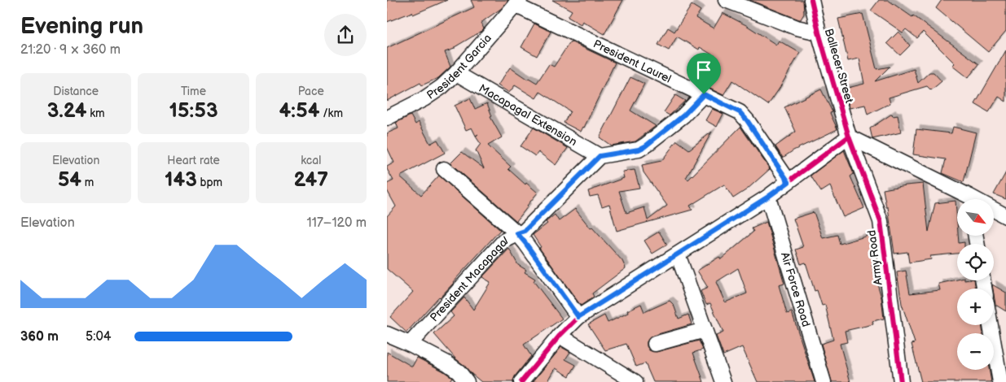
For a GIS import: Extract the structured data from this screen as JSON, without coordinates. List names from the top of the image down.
{
  "streets": {
    "street": [
      "President Laurel",
      "President Garcia",
      "Ballecer Street",
      "Macapagal Extension",
      "Army Road",
      "President Macapagal",
      "Air Force Road"
    ]
  },
  "crossings": [
    ["President Laurel", "President Garcia"],
    ["President Garcia", "Macapagal Extension"],
    ["Ballecer Street", "Army Road"],
    ["Macapagal Extension", "President Macapagal"]
  ],
  "north": "bottom right",
  "page": {
    "heading": ["Evening run", "21:20 · 9 × 360 m"],
    "stats": [
      ["Distance", "3.24 km"],
      ["Time", "15:53"],
      ["Pace", "4:54 /km"],
      ["Elevation", "54 m"],
      ["Heart rate", "143 bpm"],
      ["kcal", "247"]
    ],
    "map_buttons": ["+", "−"],
    "chart": ["Elevation", "117–120 m"],
    "list": [
      {
        "name": "360 m",
        "note": "5:04"
      }
    ]
  }
}
